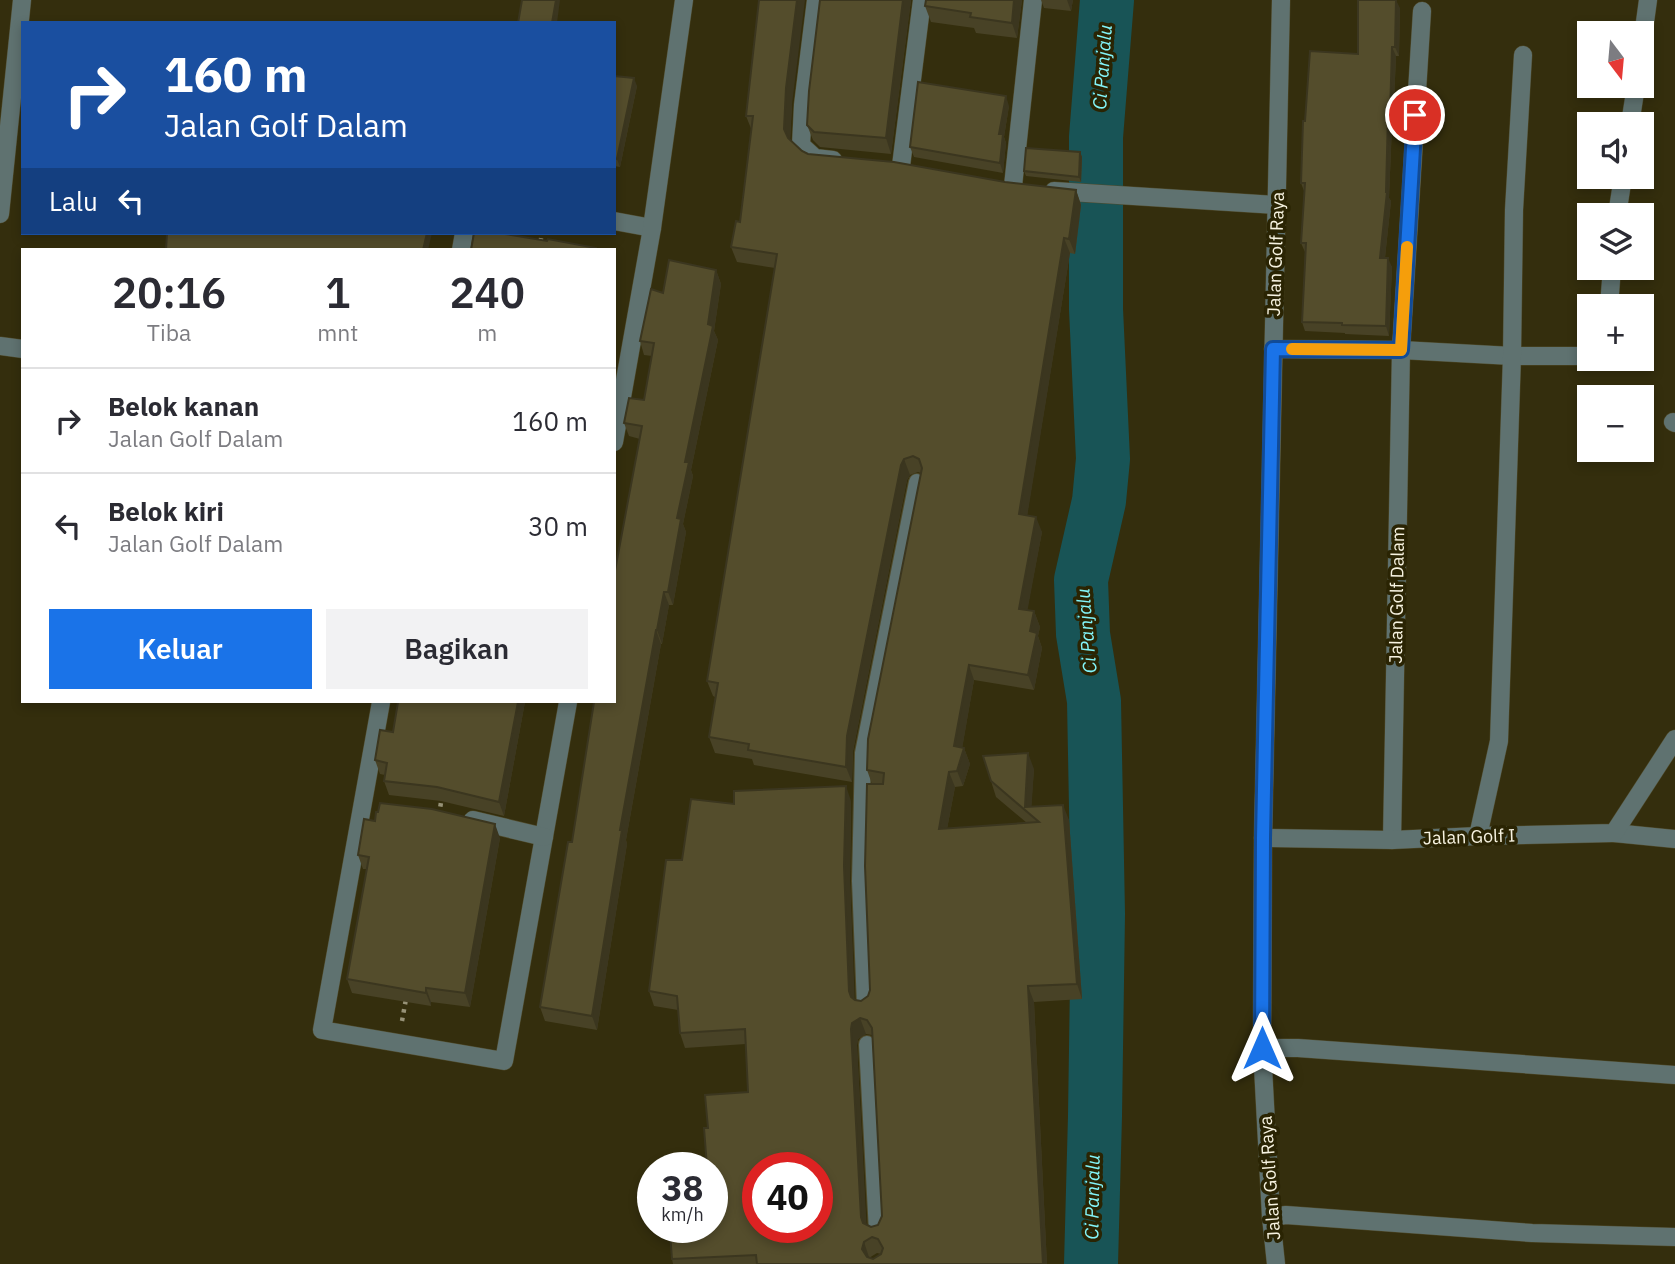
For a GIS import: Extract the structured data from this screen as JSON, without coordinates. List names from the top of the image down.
{
  "streets": {
    "street": ["Jalan Golf Raya", "Jalan Golf Dalam", "Jalan Golf I"]
  },
  "crossings": [
    ["Jalan Golf Raya", "Jalan Golf I"],
    ["Jalan Golf Dalam", "Jalan Golf I"]
  ],
  "water": ["Ci Panjalu"],
  "north": "bottom",
  "page": {
    "map_buttons": ["+", "−"],
    "turn": ["160 m", "Jalan Golf Dalam"],
    "then": "Lalu",
    "eta": [
      "20:16",
      "Tiba",
      "1",
      "mnt",
      "240",
      "m"
    ],
    "list": [
      {
        "name": "Belok kanan",
        "note": "Jalan Golf Dalam",
        "value": "160 m"
      },
      {
        "name": "Belok kiri",
        "note": "Jalan Golf Dalam",
        "value": "30 m"
      }
    ],
    "buttons": ["Keluar", "Bagikan"],
    "speed": "38 km/h",
    "limit": "40"
  }
}
